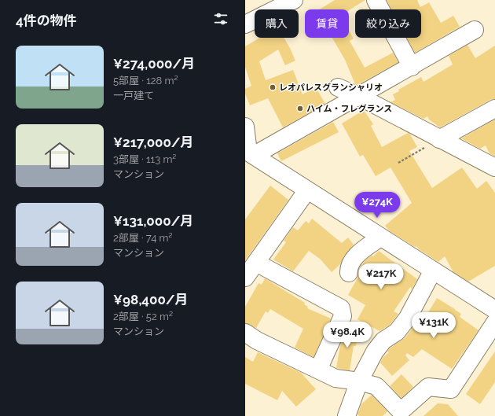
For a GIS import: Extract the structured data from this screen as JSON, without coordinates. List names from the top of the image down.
{
  "places": ["レオパレスグランシャリオ", "ハイム・フレグランス"],
  "page": {
    "heading": "4件の物件",
    "chip": ["購入", "賃貸", "絞り込み"],
    "list": [
      {
        "name": "¥274,000/月",
        "note": "5部屋 · 128 m² · 一戸建て"
      },
      {
        "name": "¥217,000/月",
        "note": "3部屋 · 113 m² · マンション"
      },
      {
        "name": "¥131,000/月",
        "note": "2部屋 · 74 m² · マンション"
      },
      {
        "name": "¥98,400/月",
        "note": "2部屋 · 52 m² · マンション"
      }
    ],
    "price": [
      "¥274K",
      "¥217K",
      "¥131K",
      "¥98.4K"
    ]
  }
}
